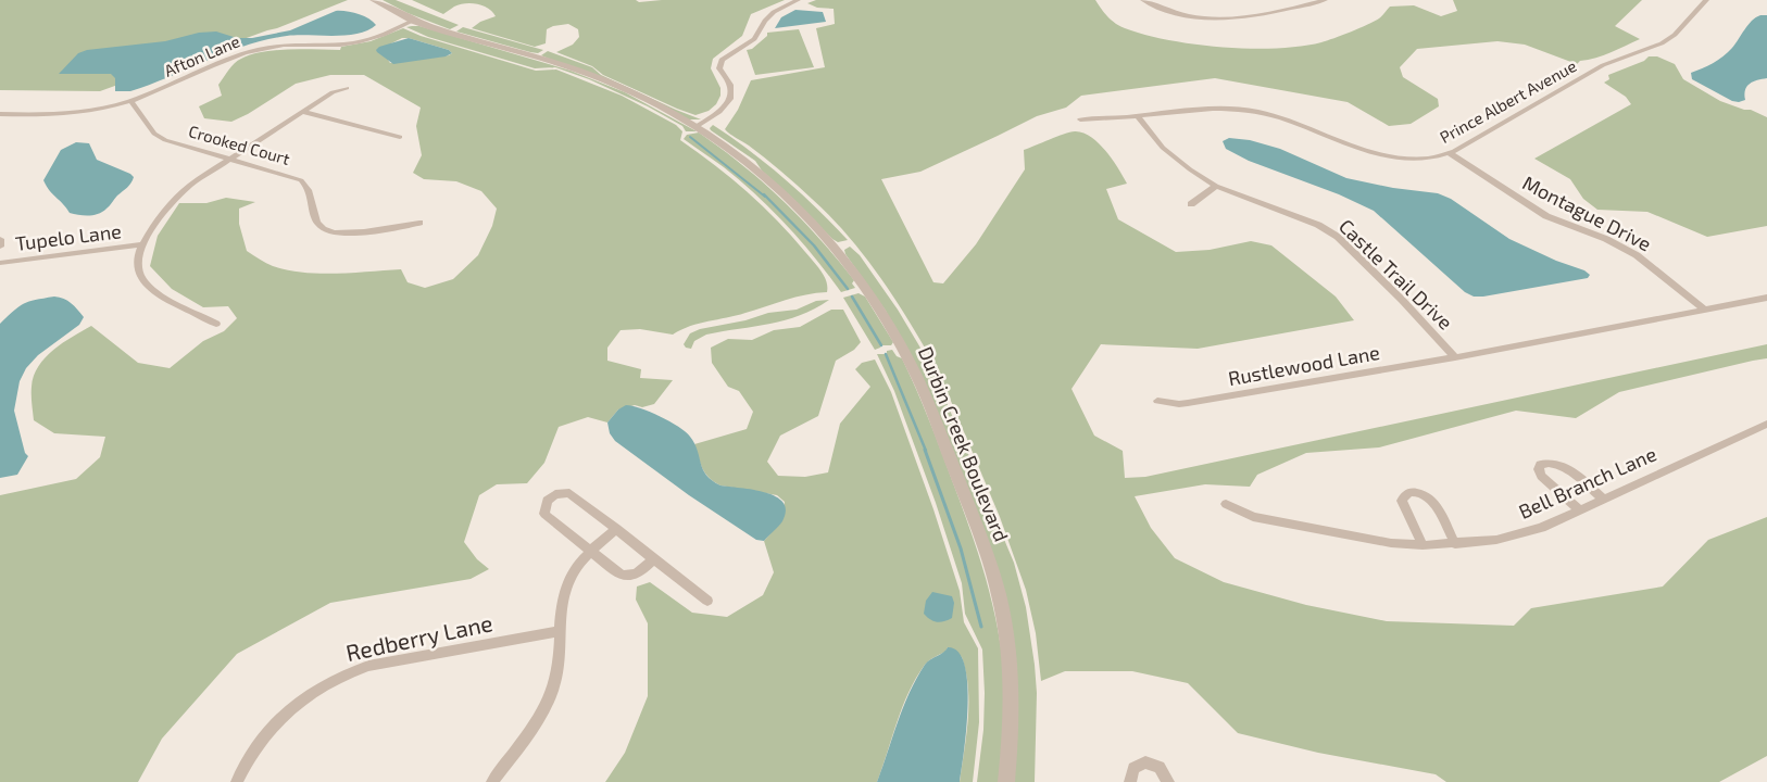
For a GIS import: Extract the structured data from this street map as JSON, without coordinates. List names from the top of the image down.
{
  "streets": {
    "street": [
      "Afton Lane",
      "Prince Albert Avenue",
      "Crooked Court",
      "Montague Drive",
      "Tupelo Lane",
      "Castle Trail Drive",
      "Rustlewood Lane",
      "Durbin Creek Boulevard",
      "Bell Branch Lane",
      "Redberry Lane"
    ]
  },
  "crossings": [
    ["Afton Lane", "Crooked Court"],
    ["Afton Lane", "Durbin Creek Boulevard"],
    ["Prince Albert Avenue", "Montague Drive"],
    ["Prince Albert Avenue", "Castle Trail Drive"],
    ["Montague Drive", "Castle Trail Drive"],
    ["Castle Trail Drive", "Rustlewood Lane"]
  ]
}
